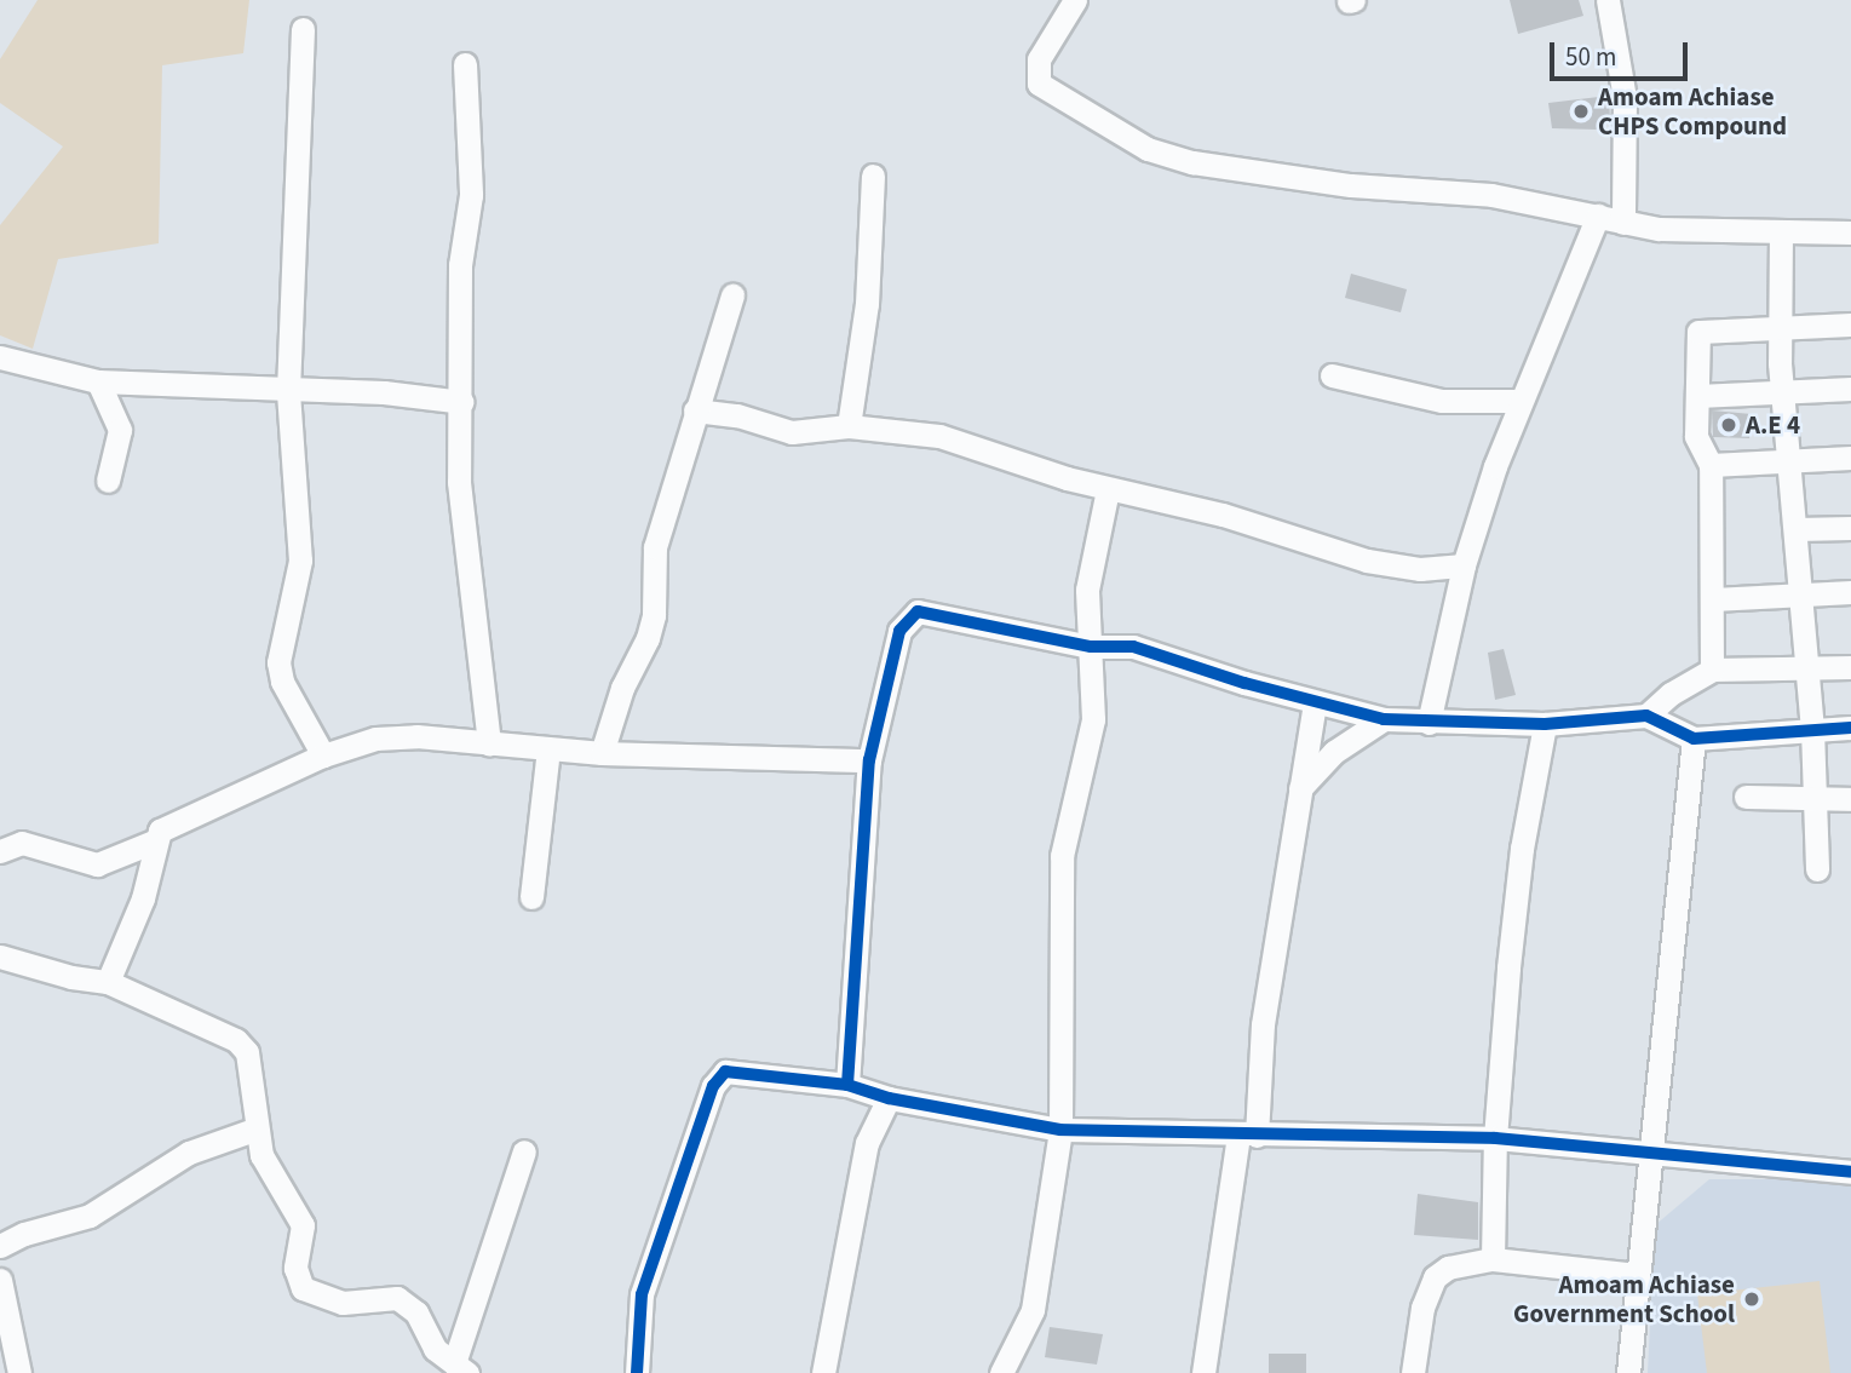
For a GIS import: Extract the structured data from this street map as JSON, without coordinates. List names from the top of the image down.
{
  "places": ["Amoam Achiase CHPS Compound", "A.E 4", "Amoam Achiase Government School"],
  "scale_bar": "50 m"
}
